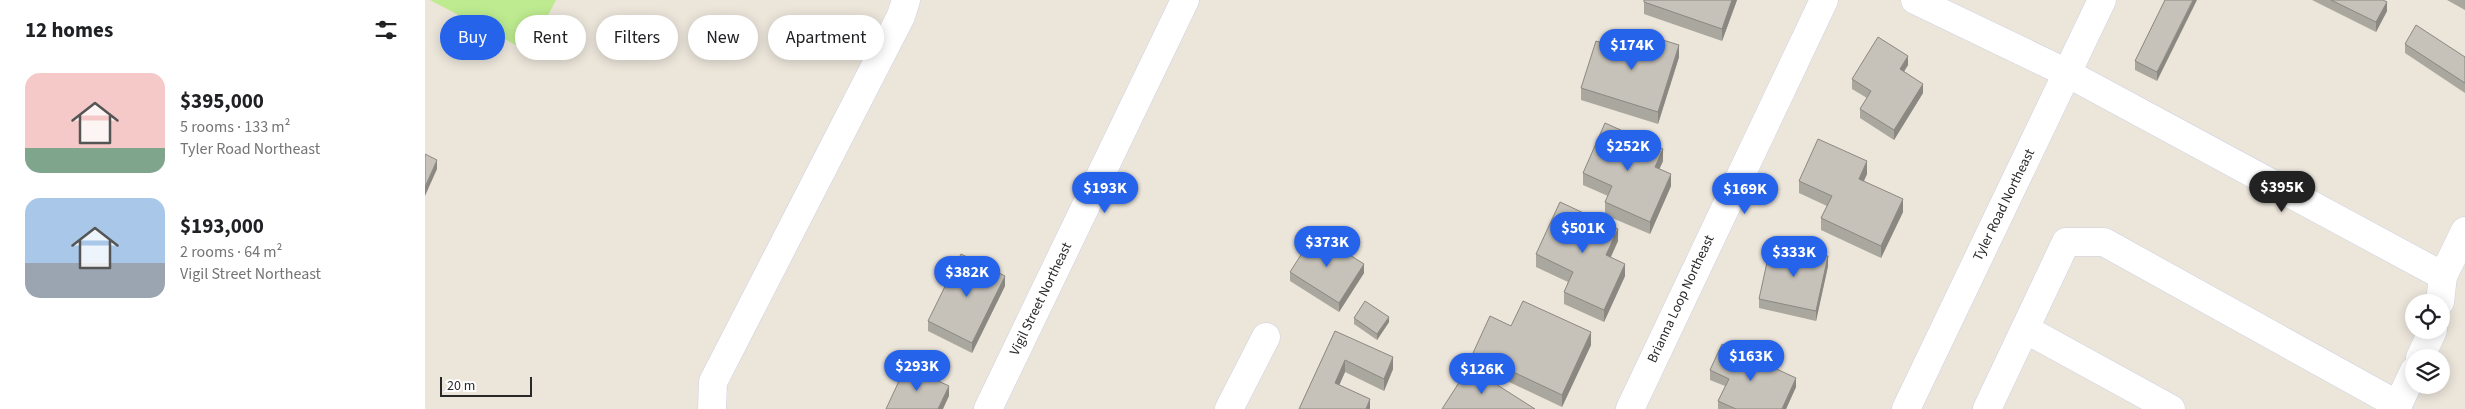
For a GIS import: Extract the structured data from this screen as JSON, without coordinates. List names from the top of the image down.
{
  "streets": {
    "street": ["Tyler Road Northeast", "Vigil Street Northeast", "Brianna Loop Northeast"]
  },
  "scale_bar": "20 m",
  "page": {
    "heading": "12 homes",
    "chip": [
      "Buy",
      "Rent",
      "Filters",
      "New",
      "Apartment"
    ],
    "price": [
      "$174K",
      "$252K",
      "$395K",
      "$193K",
      "$169K",
      "$501K",
      "$373K",
      "$333K",
      "$382K",
      "$163K",
      "$293K",
      "$126K"
    ],
    "list": [
      {
        "name": "$395,000",
        "note": "5 rooms · 133 m² · Tyler Road Northeast"
      },
      {
        "name": "$193,000",
        "note": "2 rooms · 64 m² · Vigil Street Northeast"
      }
    ],
    "scale": "20 m"
  }
}
